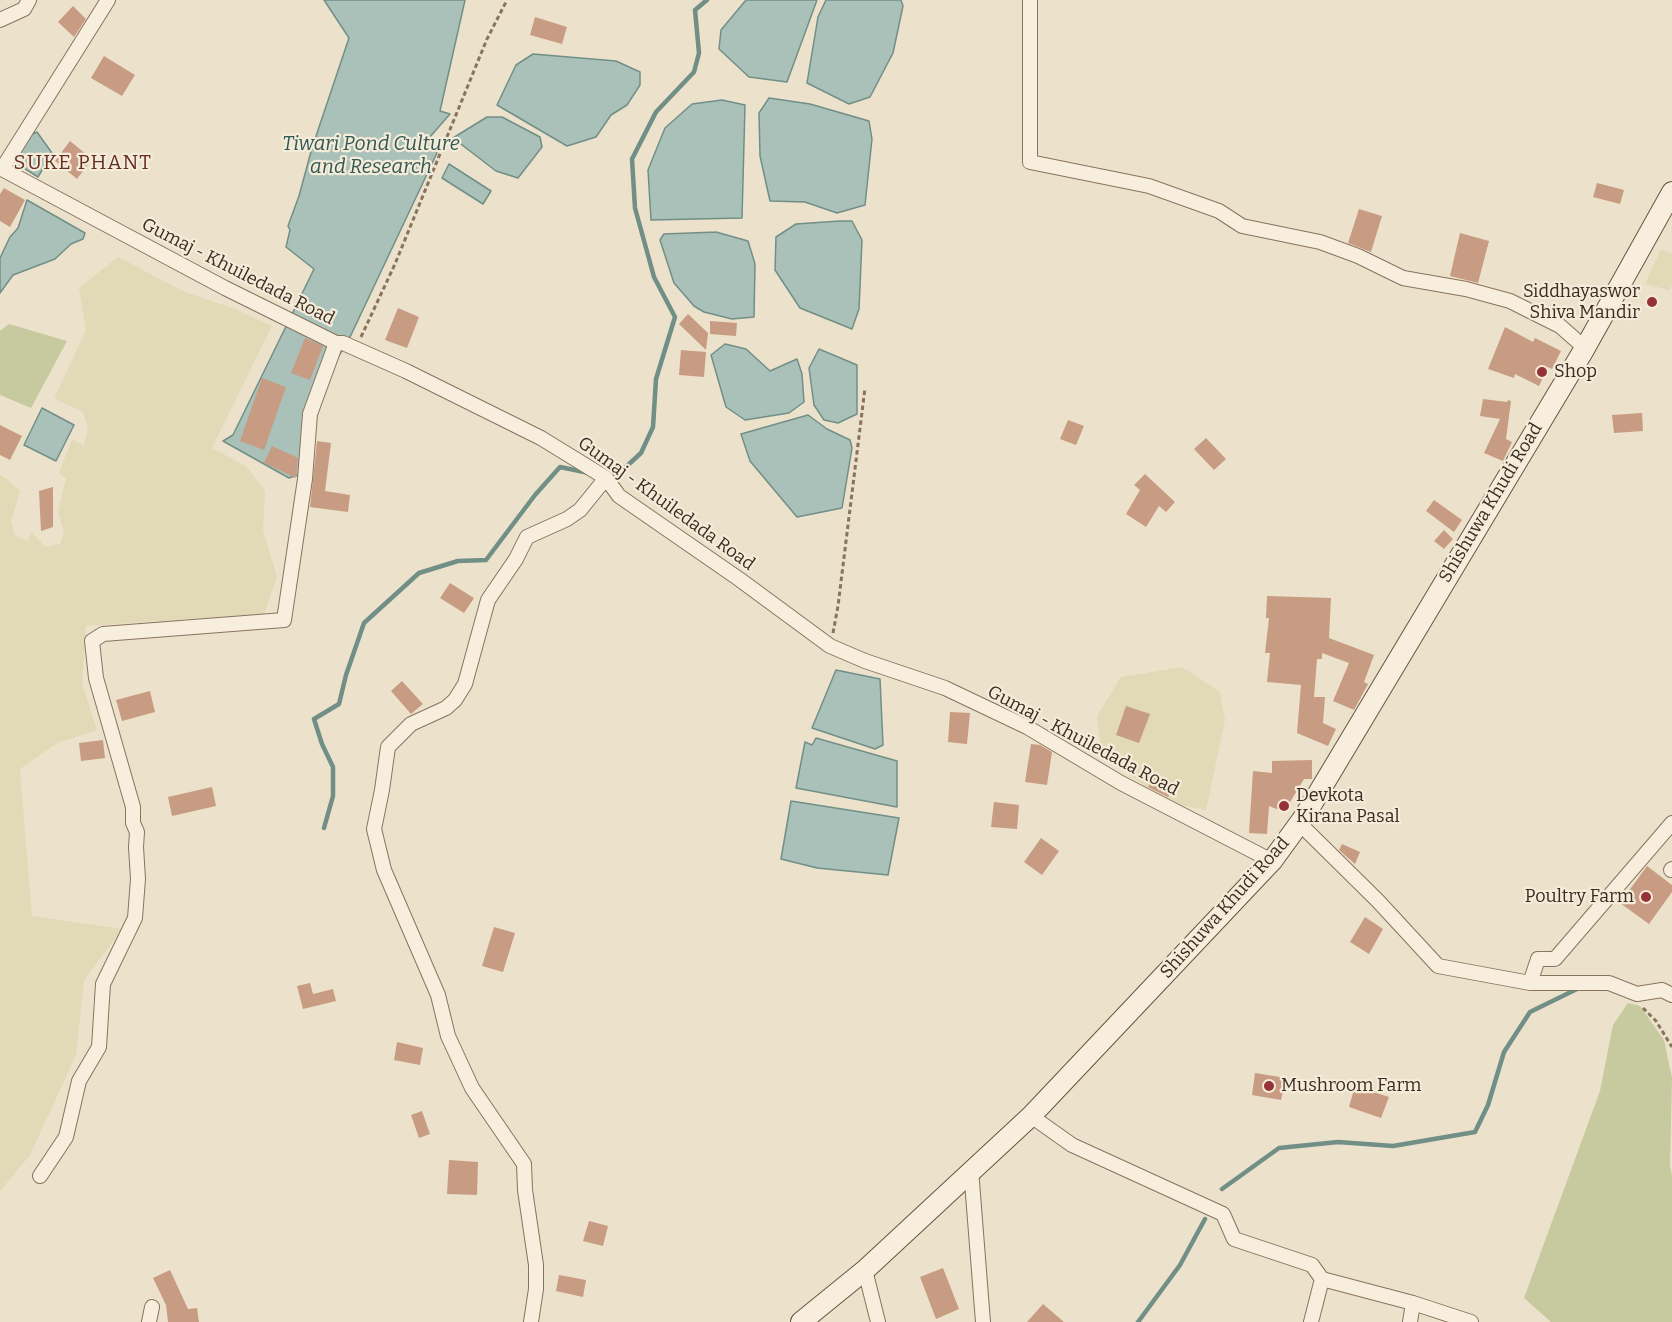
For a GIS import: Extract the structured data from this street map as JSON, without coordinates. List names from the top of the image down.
{
  "streets": {
    "main road": ["Shishuwa Khudi Road"],
    "street": ["Gumaj - Khuiledada Road"]
  },
  "crossings": [
    ["Gumaj - Khuiledada Road", "Shishuwa Khudi Road"]
  ],
  "districts": ["SUKE PHANT"],
  "water": ["Tiwari Pond Culture and Research"],
  "places": [
    "Siddhayaswor Shiva Mandir",
    "Shop",
    "Devkota Kirana Pasal",
    "Poultry Farm",
    "Mushroom Farm"
  ]
}
